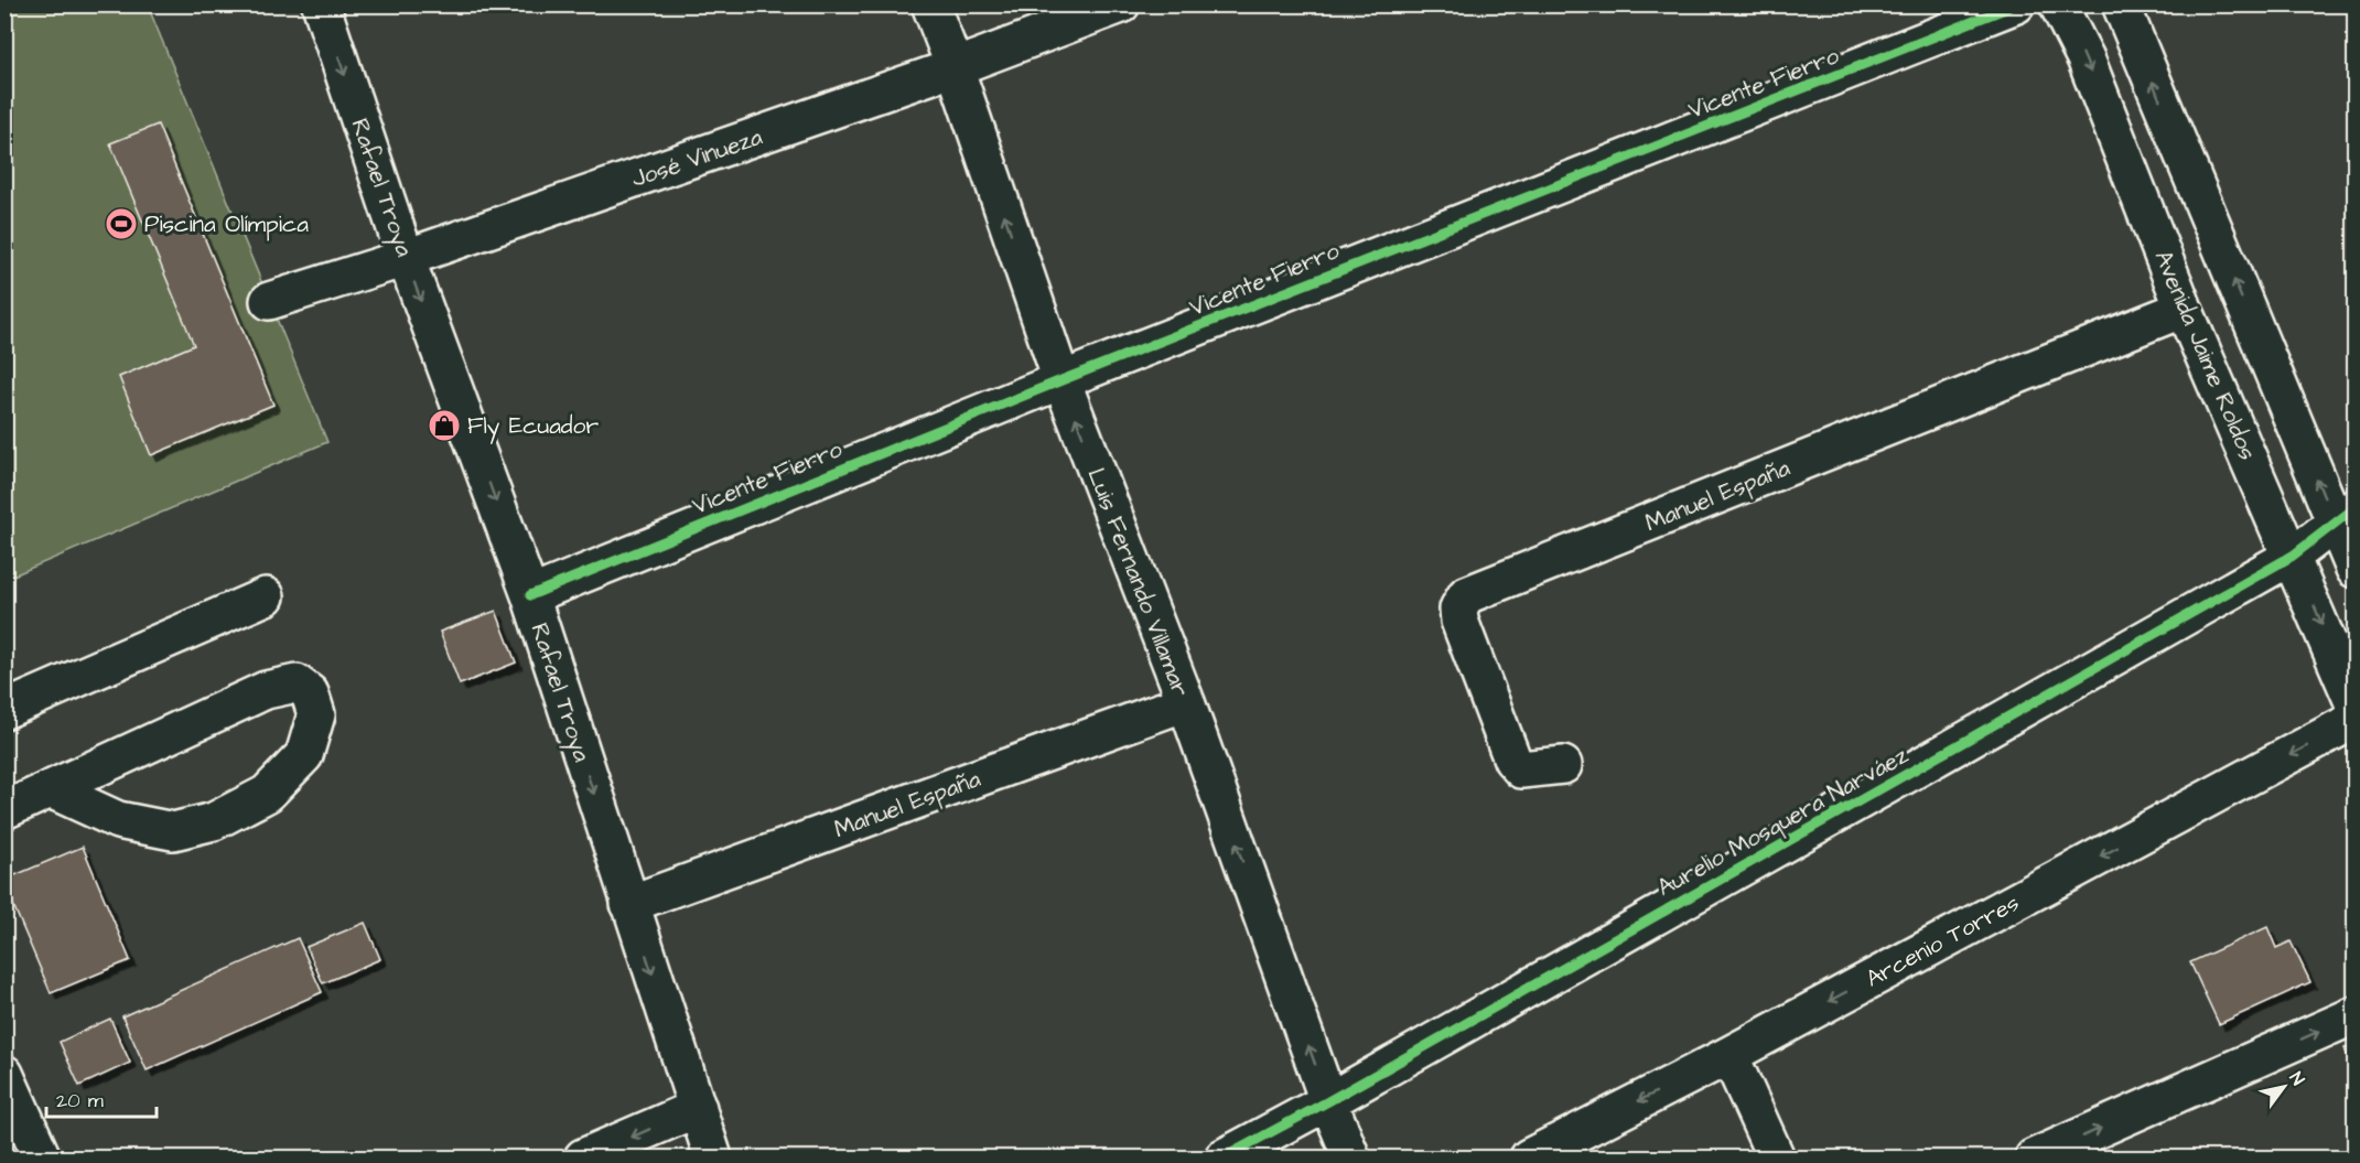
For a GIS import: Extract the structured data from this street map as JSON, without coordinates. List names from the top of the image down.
{
  "streets": {
    "street": [
      "Vicente Fierro",
      "José Vinueza",
      "Rafael Troya",
      "Avenida Jaime Roldos",
      "Manuel España",
      "Luis Fernando Villamar",
      "Aurelio Mosquera Narváez",
      "Arcenio Torres"
    ]
  },
  "crossings": [
    ["Vicente Fierro", "Rafael Troya"],
    ["Vicente Fierro", "Luis Fernando Villamar"],
    ["José Vinueza", "Rafael Troya"],
    ["José Vinueza", "Luis Fernando Villamar"],
    ["Rafael Troya", "Manuel España"],
    ["Avenida Jaime Roldos", "Manuel España"],
    ["Avenida Jaime Roldos", "Aurelio Mosquera Narváez"],
    ["Manuel España", "Luis Fernando Villamar"],
    ["Luis Fernando Villamar", "Aurelio Mosquera Narváez"]
  ],
  "one_way": ["Rafael Troya", "Luis Fernando Villamar"],
  "places": {
    "sports": ["Piscina Olímpica"],
    "shop": ["Fly Ecuador"]
  },
  "scale_bar": "20 m",
  "north": "top right"
}
